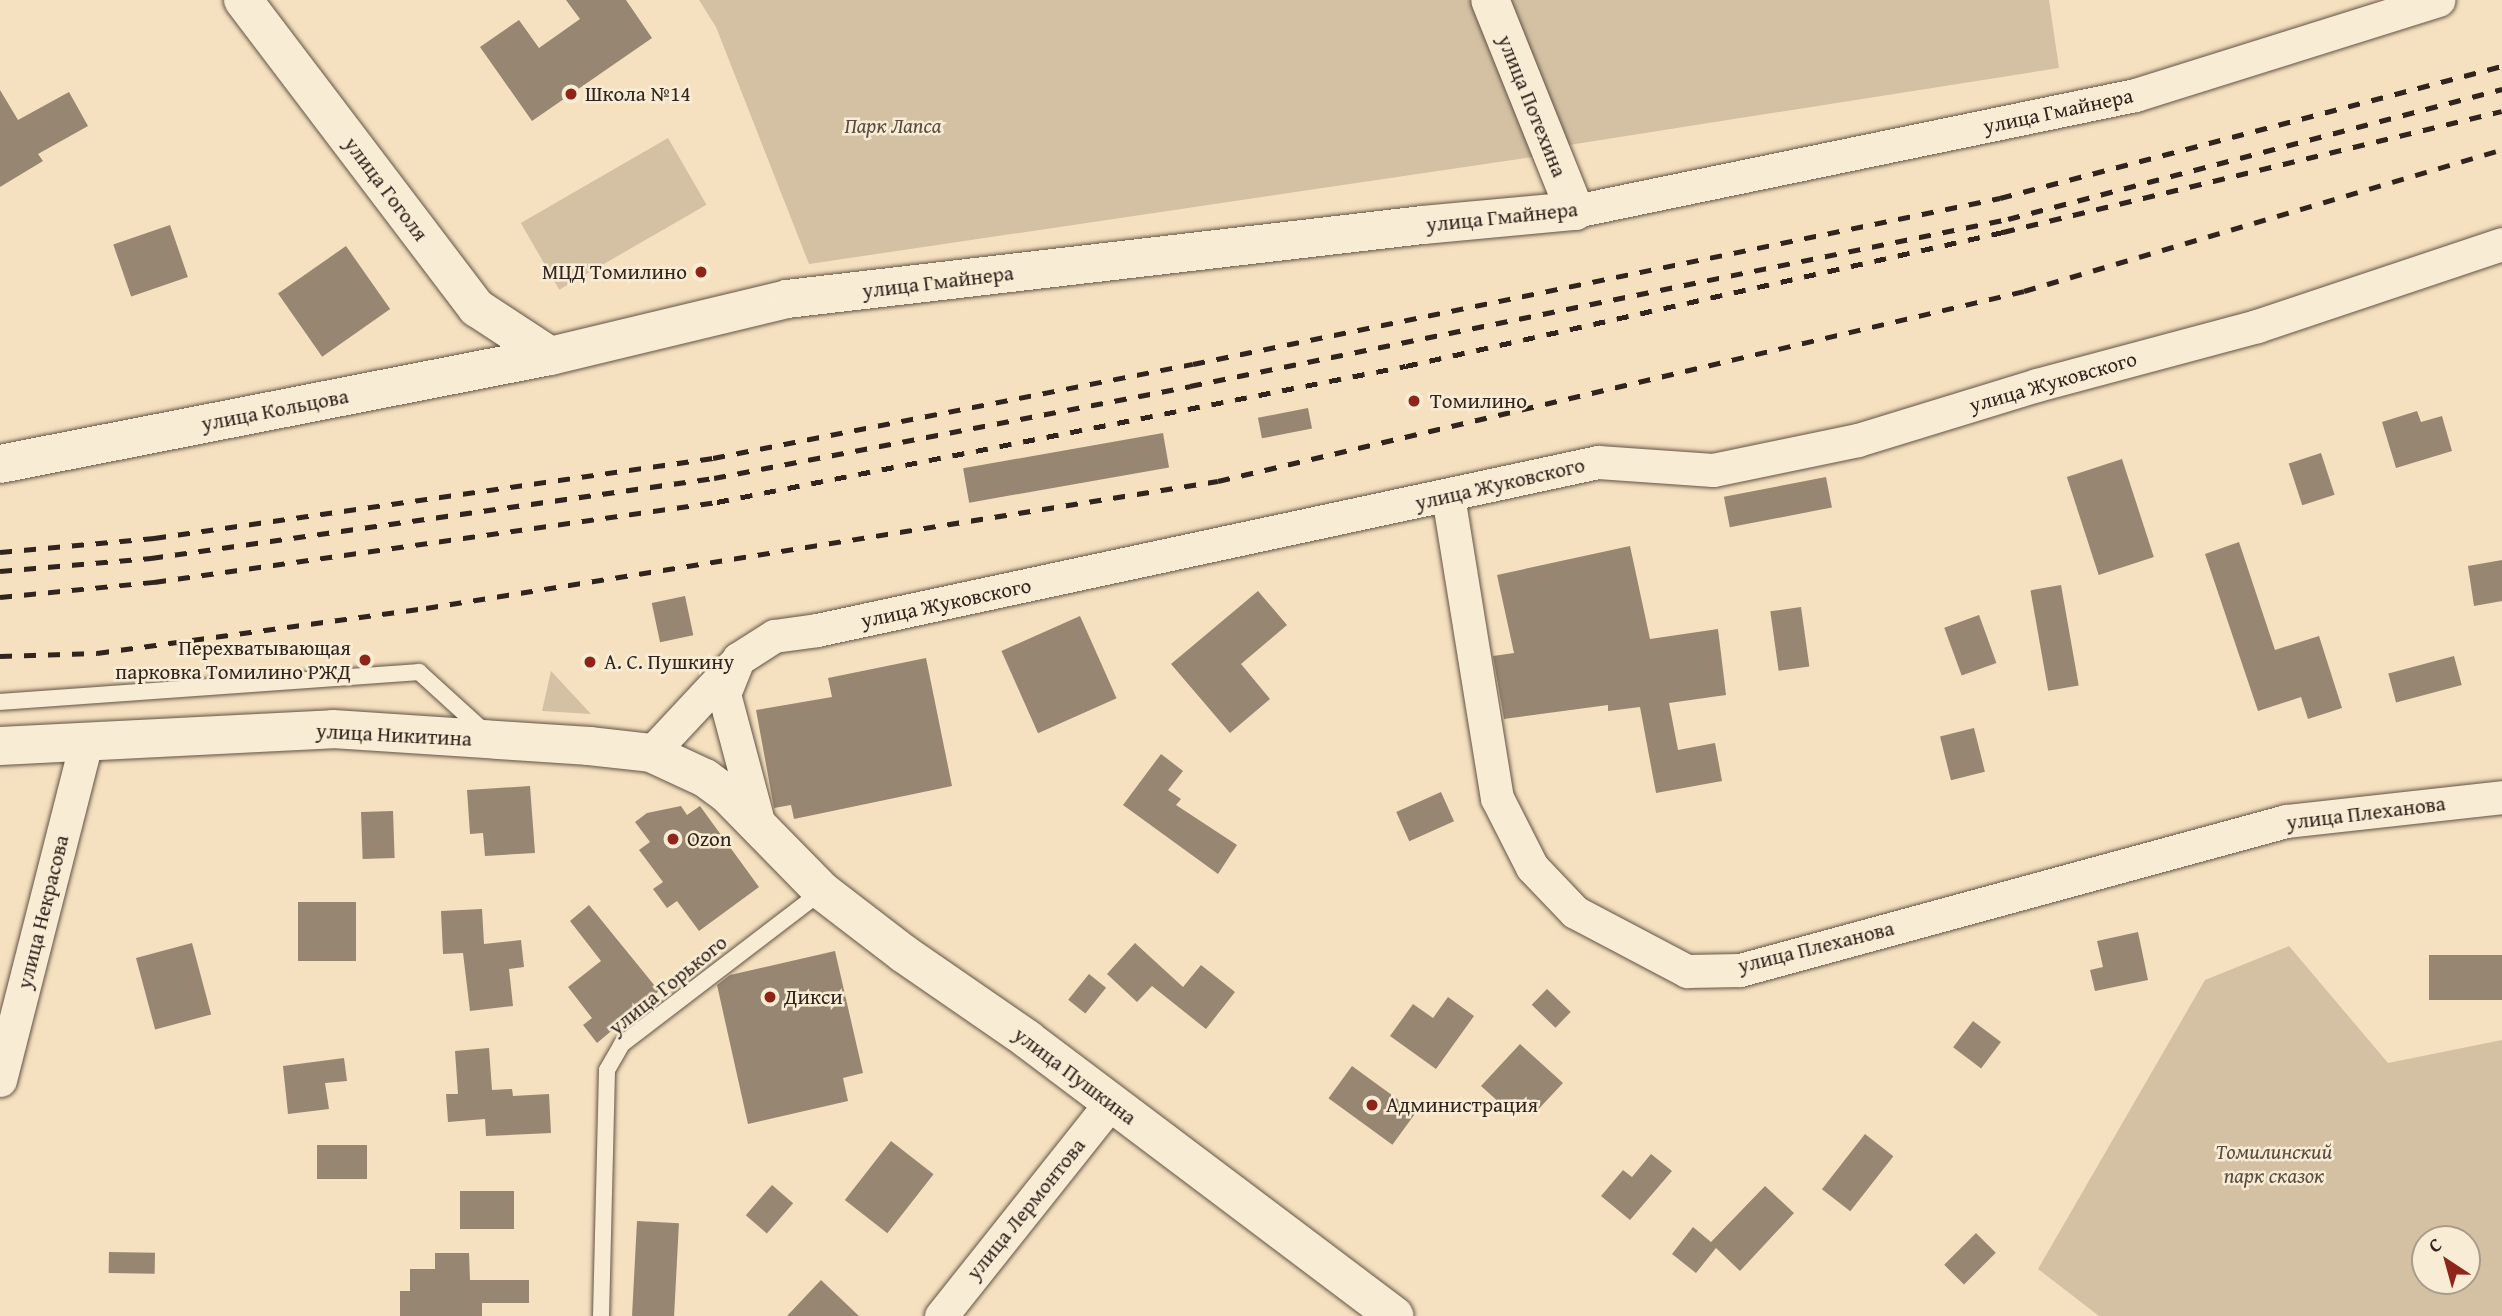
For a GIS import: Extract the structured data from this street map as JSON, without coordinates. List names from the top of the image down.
{
  "streets": {
    "street": [
      "улица Потехина",
      "улица Гмайнера",
      "улица Гоголя",
      "улица Жуковского",
      "улица Кольцова",
      "улица Никитина",
      "улица Плеханова",
      "улица Некрасова",
      "улица Пушкина",
      "улица Лермонтова"
    ],
    "lane": ["улица Горького"]
  },
  "crossings": [
    ["улица Потехина", "улица Гмайнера"],
    ["улица Гмайнера", "улица Гоголя"],
    ["улица Гмайнера", "улица Кольцова"],
    ["улица Гоголя", "улица Кольцова"],
    ["улица Жуковского", "улица Никитина"],
    ["улица Жуковского", "улица Плеханова"],
    ["улица Никитина", "улица Некрасова"],
    ["улица Никитина", "улица Пушкина"],
    ["улица Горького", "улица Пушкина"],
    ["улица Пушкина", "улица Лермонтова"]
  ],
  "parks": ["Парк Лапса", "Томилинский парк сказок"],
  "places": [
    "Школа №14",
    "МЦД Томилино",
    "Томилино",
    "Перехватывающая парковка Томилино РЖД",
    "А. С. Пушкину",
    "Ozon",
    "Дикси",
    "Администрация"
  ],
  "north": "top left"
}
